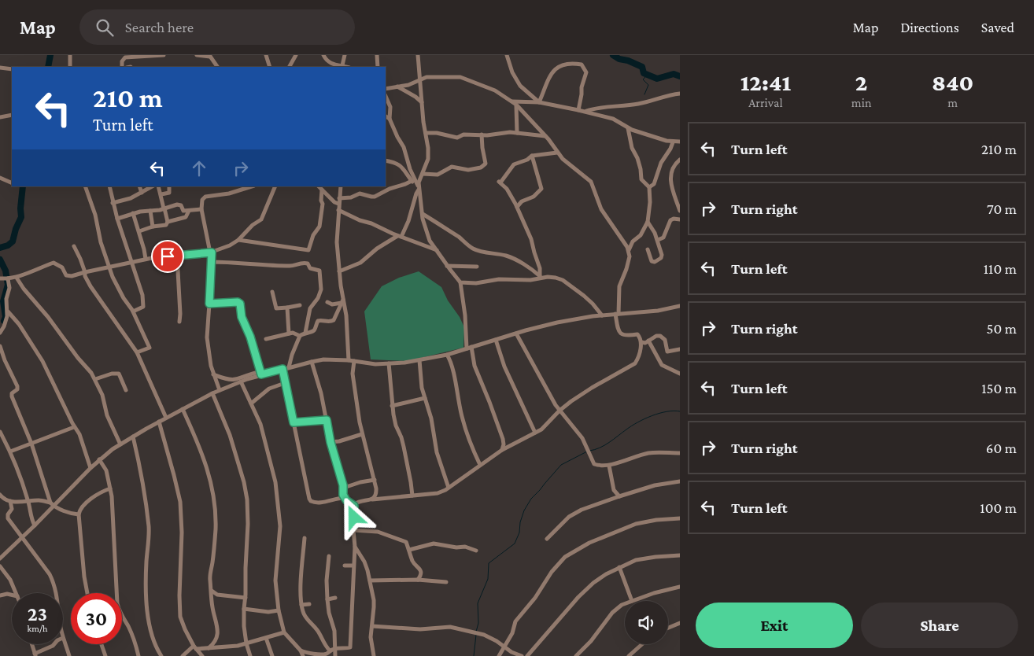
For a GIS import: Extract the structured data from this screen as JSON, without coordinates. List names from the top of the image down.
{
  "page": {
    "header": "Map",
    "search": "Search here",
    "nav": ["Map", "Directions", "Saved"],
    "eta": [
      "12:41",
      "Arrival",
      "2",
      "min",
      "840",
      "m"
    ],
    "turn": ["210 m", "Turn left"],
    "list": [
      {
        "name": "Turn left",
        "value": "210 m"
      },
      {
        "name": "Turn right",
        "value": "70 m"
      },
      {
        "name": "Turn left",
        "value": "110 m"
      },
      {
        "name": "Turn right",
        "value": "50 m"
      },
      {
        "name": "Turn left",
        "value": "150 m"
      },
      {
        "name": "Turn right",
        "value": "60 m"
      },
      {
        "name": "Turn left",
        "value": "100 m"
      }
    ],
    "speed": "23 km/h",
    "limit": "30",
    "buttons": ["Exit", "Share"]
  }
}
